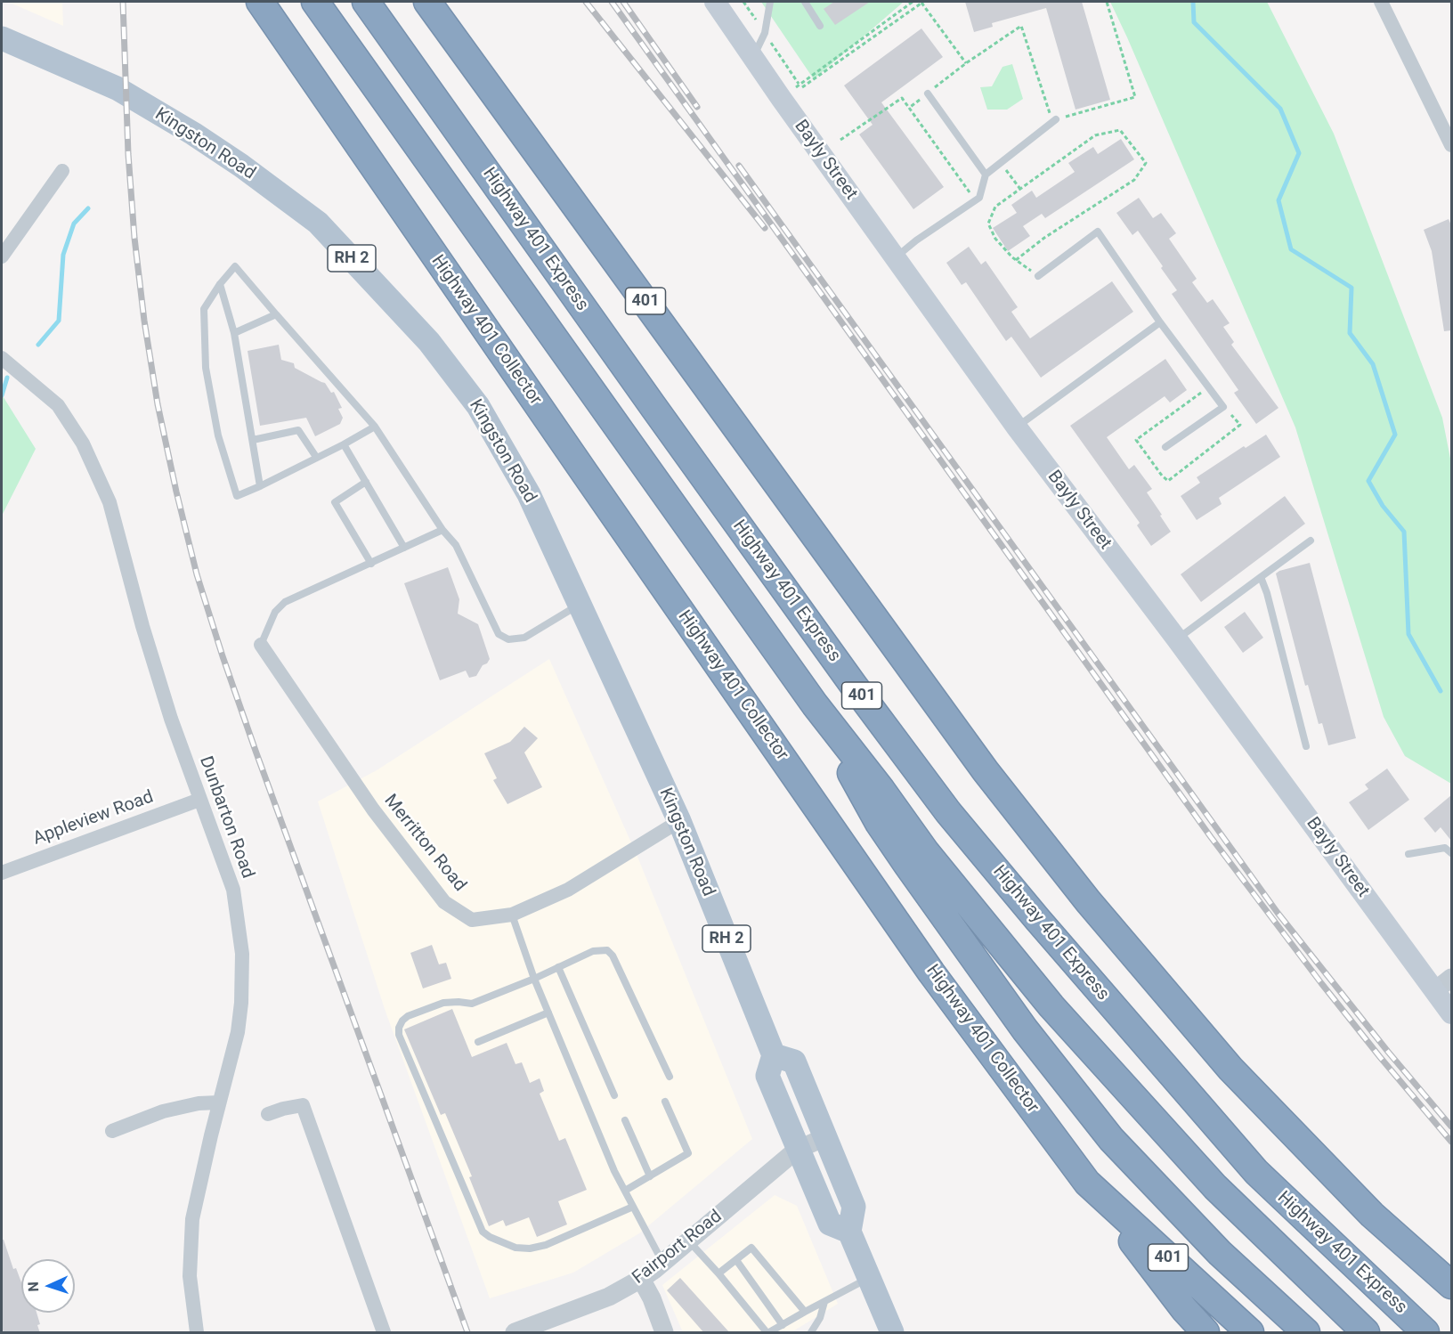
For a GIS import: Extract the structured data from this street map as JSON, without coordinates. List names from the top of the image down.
{
  "streets": {
    "highway": ["Highway 401 Express", "401", "Highway 401 Collector"],
    "main road": ["Kingston Road", "Bayly Street", "RH 2"],
    "street": [
      "Dunbarton Road",
      "Appleview Road",
      "Merritton Road",
      "Fairport Road"
    ]
  },
  "crossings": [
    ["Kingston Road", "Merritton Road"],
    ["Dunbarton Road", "Appleview Road"]
  ],
  "north": "left"
}
